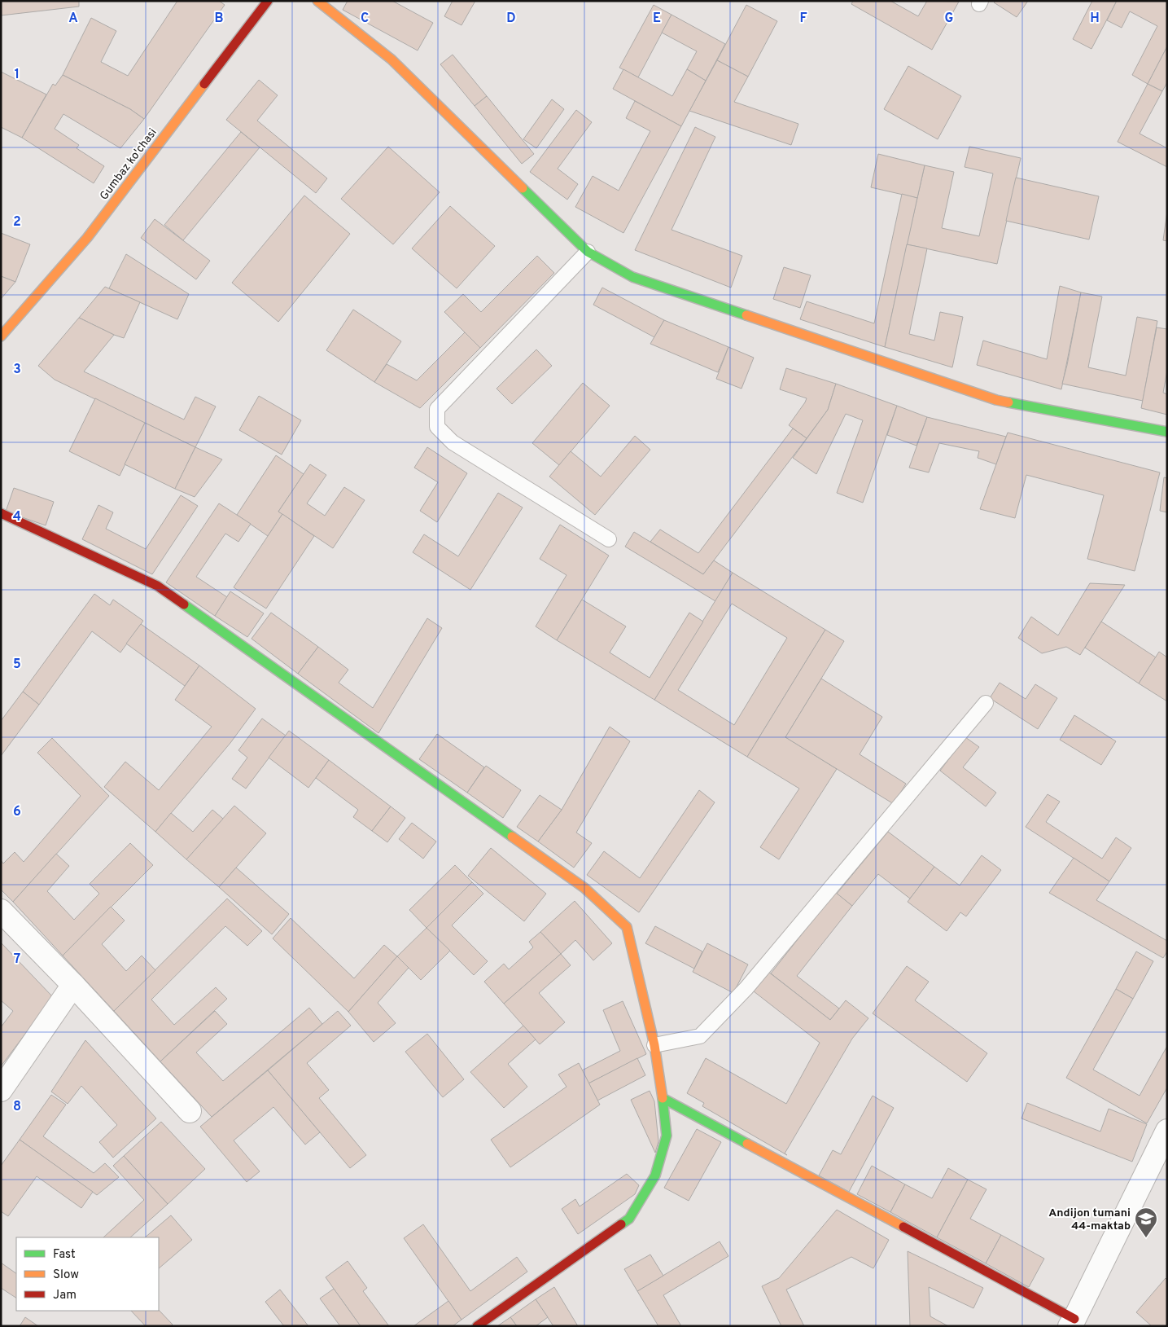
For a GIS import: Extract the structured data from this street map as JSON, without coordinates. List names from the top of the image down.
{
  "streets": {
    "street": ["Gumbaz ko'chasi"]
  },
  "places": {
    "school or university": ["Andijon tumani 44-maktab"]
  },
  "legend": ["Fast", "Slow", "Jam"],
  "grid": {
    "columns": [
      "A",
      "B",
      "C",
      "D",
      "E",
      "F",
      "G",
      "H"
    ],
    "rows": [
      "1",
      "2",
      "3",
      "4",
      "5",
      "6",
      "7",
      "8"
    ]
  }
}
